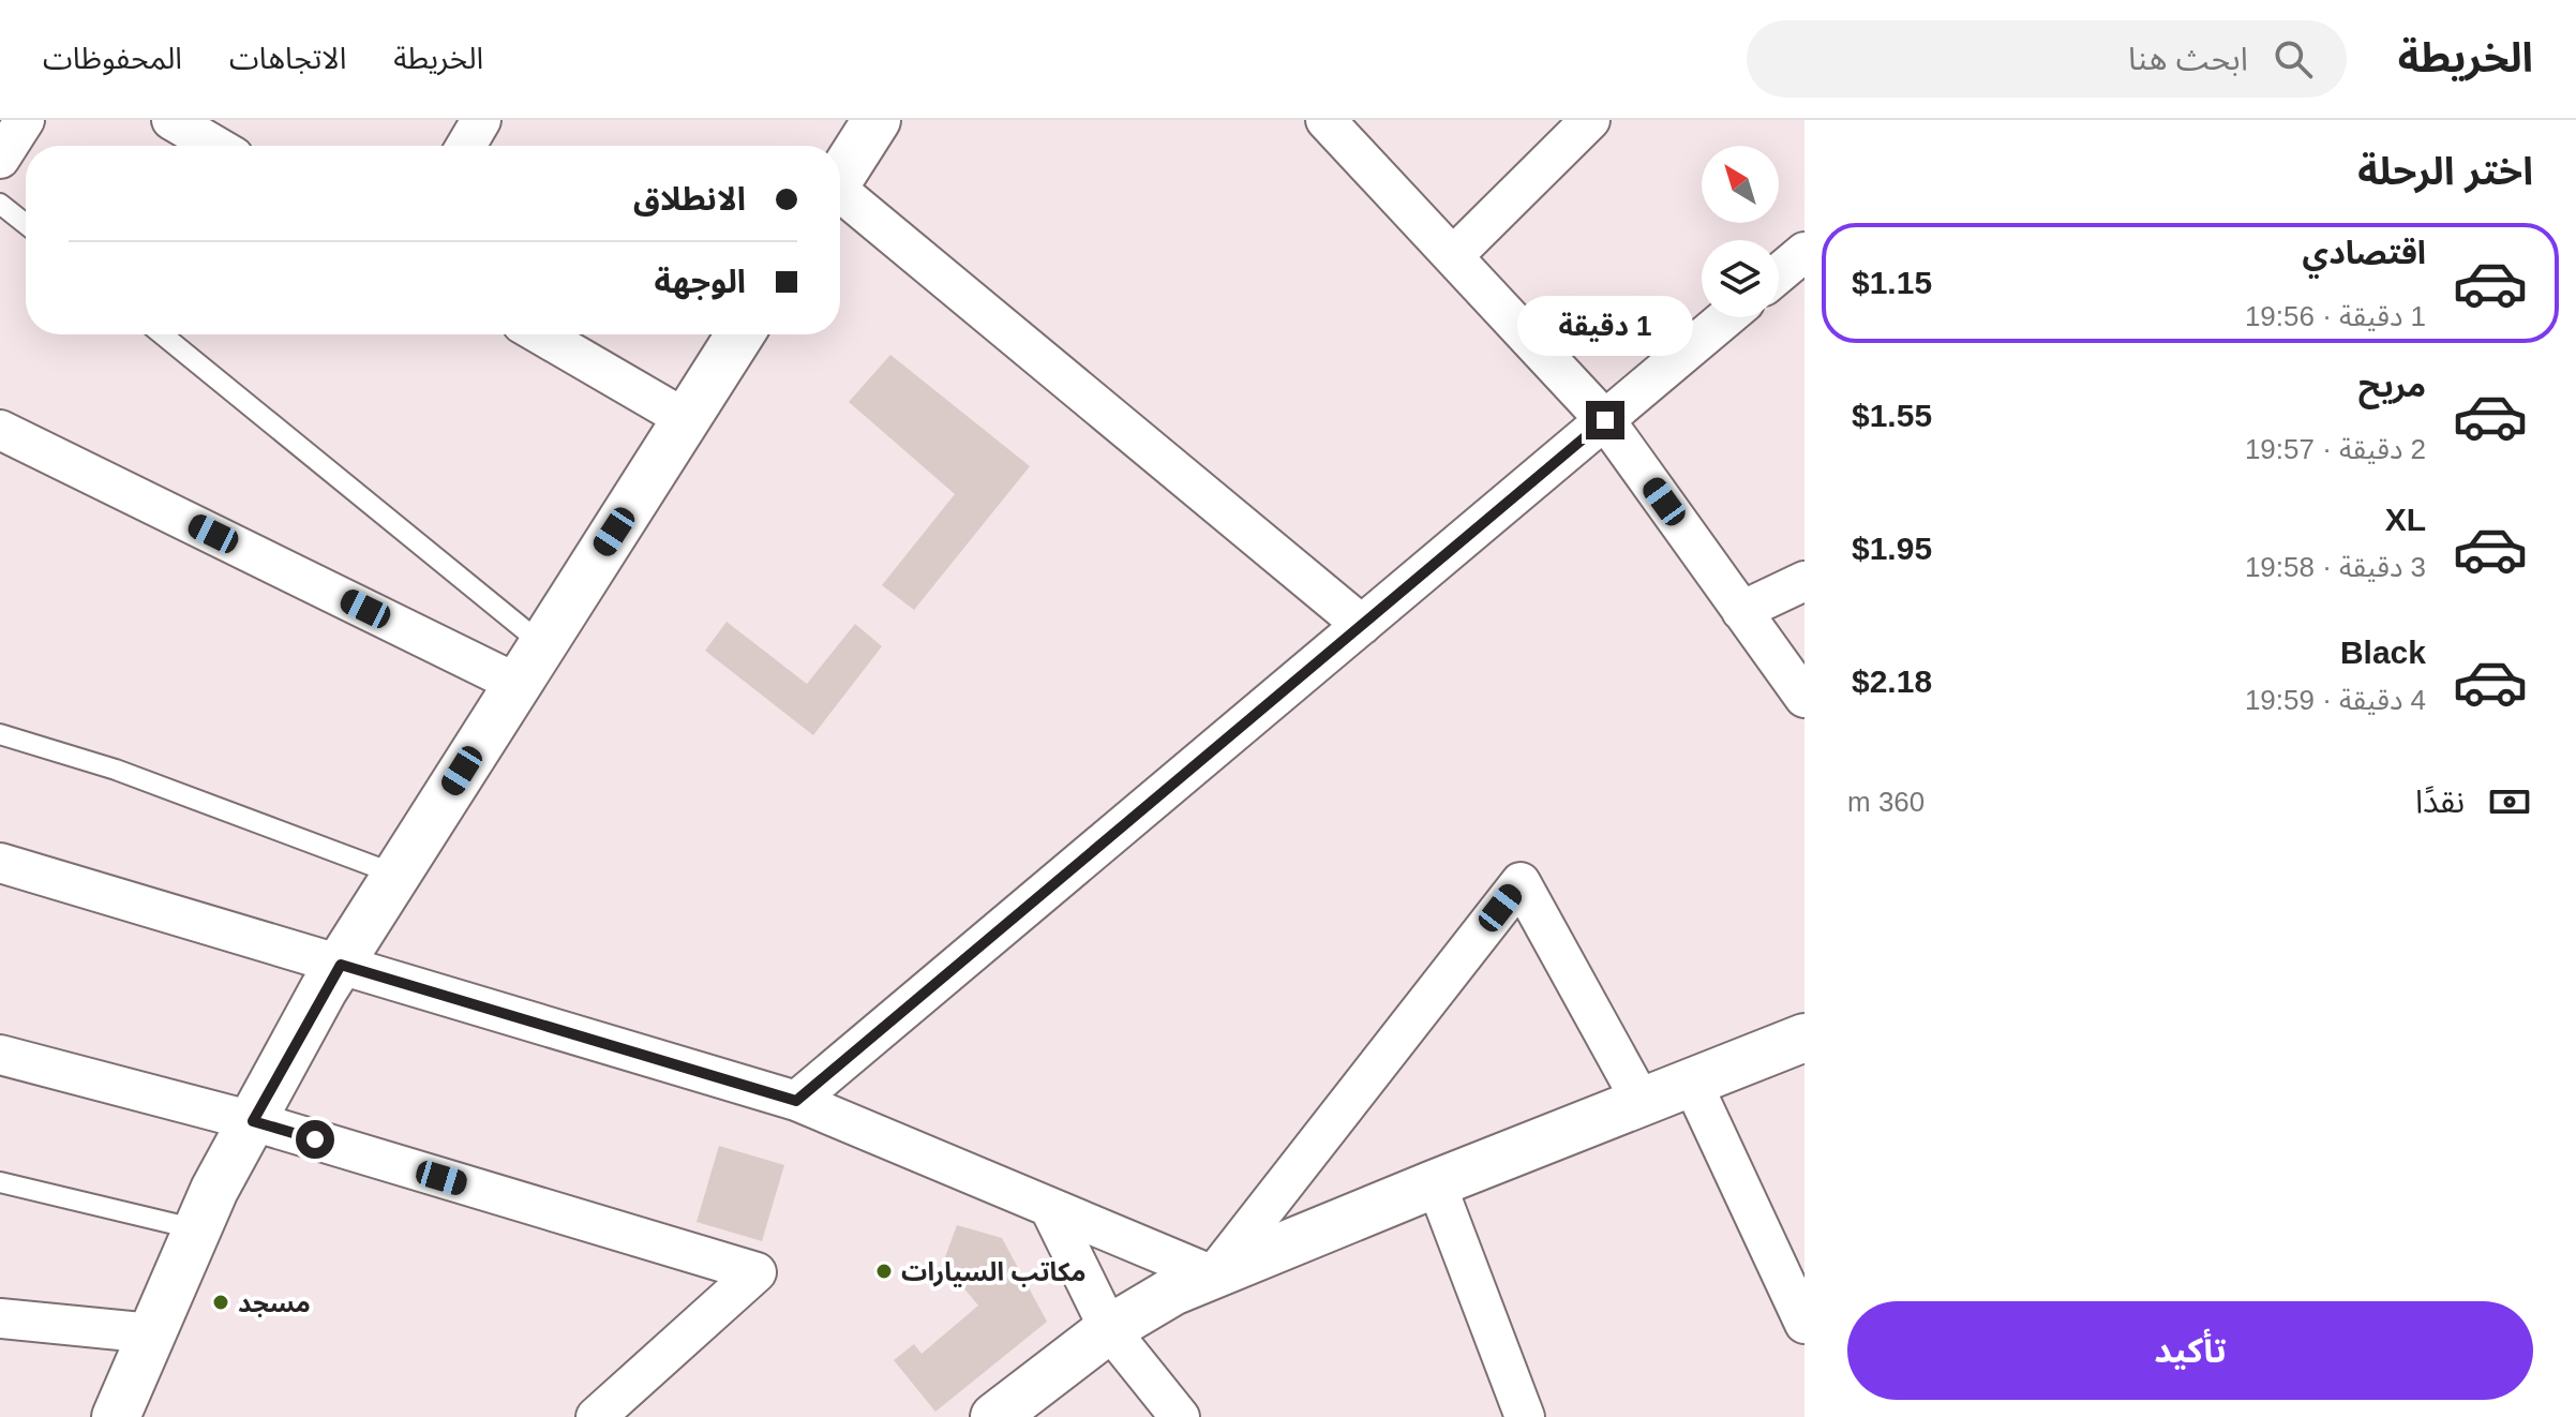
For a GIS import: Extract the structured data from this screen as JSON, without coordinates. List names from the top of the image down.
{
  "places": ["مكاتب السيارات", "مسجد"],
  "north": "top left",
  "page": {
    "header": "الخريطة",
    "search": "ابحث هنا",
    "nav": ["الخريطة", "الاتجاهات", "المحفوظات"],
    "heading": "اختر الرحلة",
    "banner": ["الانطلاق", "الوجهة"],
    "list": [
      {
        "name": "اقتصادي",
        "note": "1 دقيقة · 19:56",
        "value": "$1.15"
      },
      {
        "name": "مريح",
        "note": "2 دقيقة · 19:57",
        "value": "$1.55"
      },
      {
        "name": "XL",
        "note": "3 دقيقة · 19:58",
        "value": "$1.95"
      },
      {
        "name": "Black",
        "note": "4 دقيقة · 19:59",
        "value": "$2.18"
      }
    ],
    "bubble": "1 دقيقة",
    "pay": ["نقدًا", "360 m"],
    "buttons": "تأكيد"
  }
}
